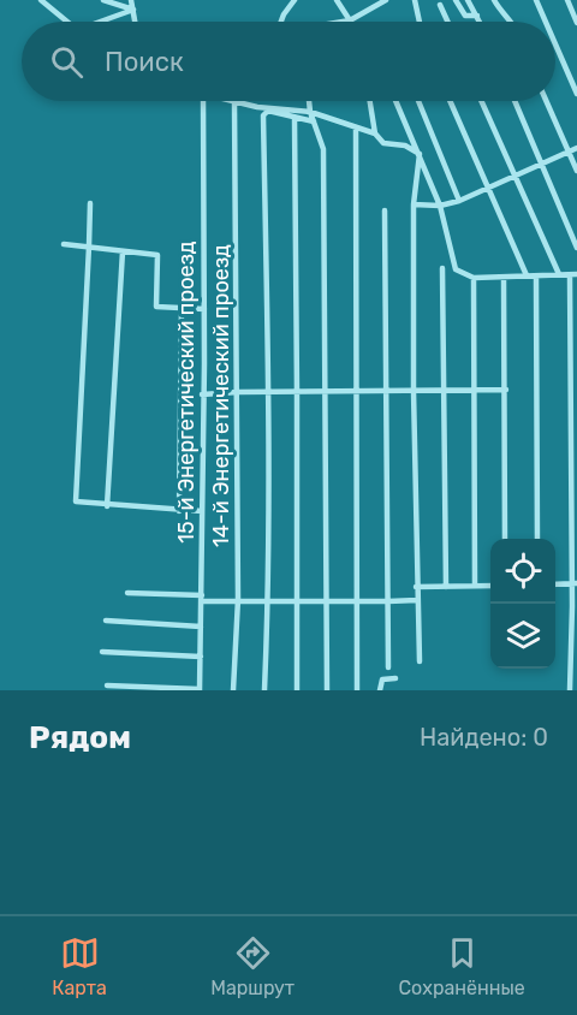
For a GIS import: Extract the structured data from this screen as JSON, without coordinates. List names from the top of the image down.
{
  "streets": {
    "street": ["15-й Энергетический проезд", "14-й Энергетический проезд"]
  },
  "page": {
    "search": "Поиск",
    "heading": ["Рядом", "Найдено: 0"],
    "nav": ["Карта", "Маршрут", "Сохранённые"]
  }
}
